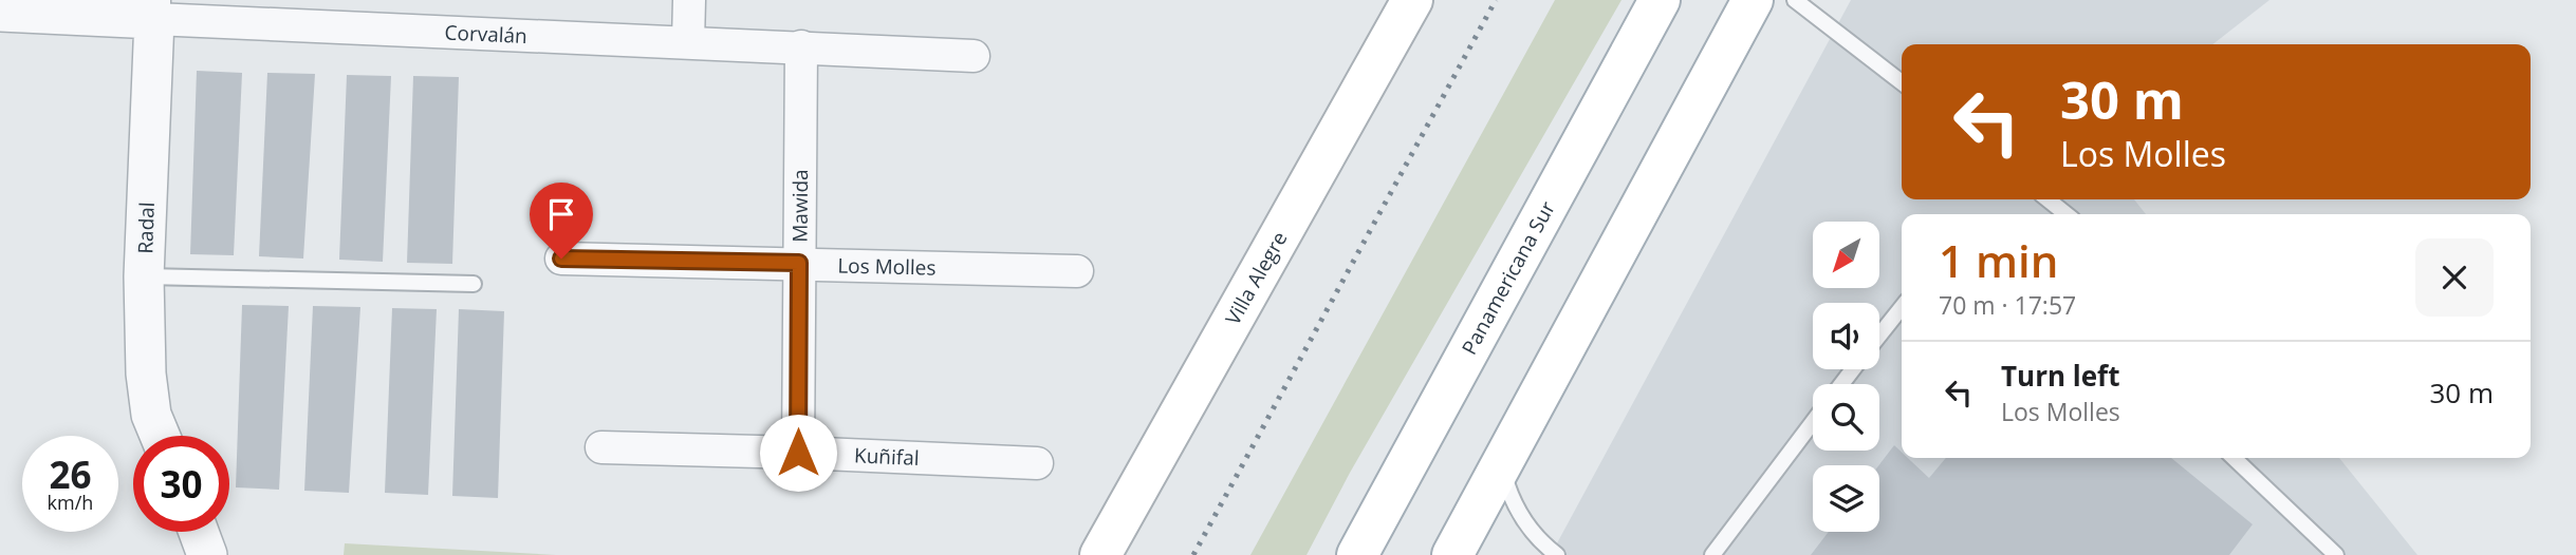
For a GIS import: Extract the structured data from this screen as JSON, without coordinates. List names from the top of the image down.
{
  "streets": {
    "main road": ["Villa Alegre", "Panamericana Sur"],
    "street": [
      "Corvalán",
      "Mawida",
      "Radal",
      "Los Molles",
      "Kuñifal"
    ]
  },
  "crossings": [
    ["Corvalán", "Mawida"],
    ["Corvalán", "Radal"],
    ["Mawida", "Los Molles"],
    ["Mawida", "Kuñifal"]
  ],
  "north": "bottom left",
  "page": {
    "turn": ["30 m", "Los Molles"],
    "heading": ["1 min", "70 m · 17:57"],
    "list": [
      {
        "name": "Turn left",
        "note": "Los Molles",
        "value": "30 m"
      }
    ],
    "speed": "26 km/h",
    "limit": "30"
  }
}
